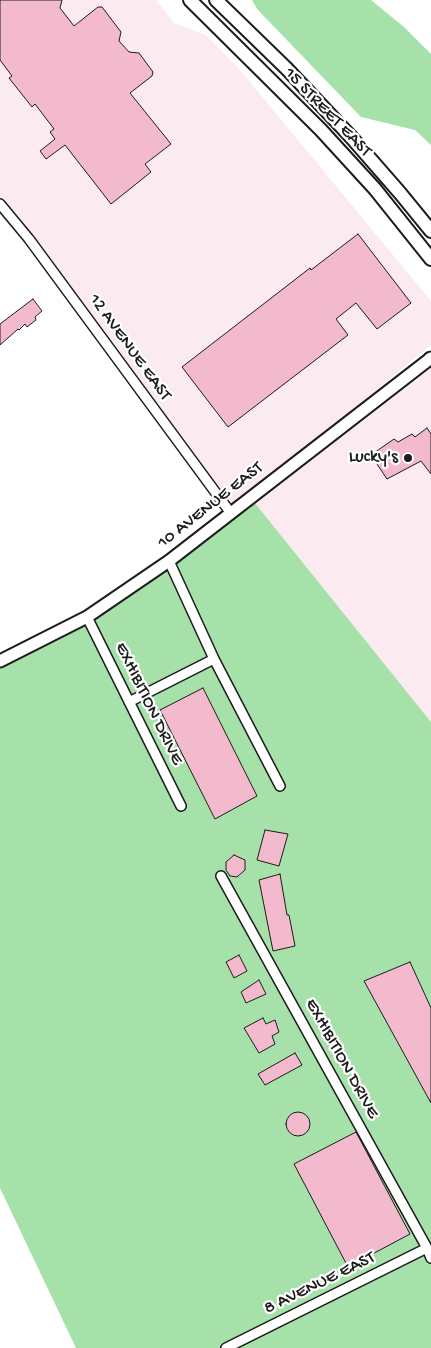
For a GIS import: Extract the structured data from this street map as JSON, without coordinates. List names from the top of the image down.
{
  "streets": {
    "main road": ["15 STREET EAST"],
    "street": [
      "12 AVENUE EAST",
      "10 AVENUE EAST",
      "EXHIBITION DRIVE",
      "8 AVENUE EAST"
    ]
  },
  "crossings": [
    ["12 AVENUE EAST", "10 AVENUE EAST"],
    ["10 AVENUE EAST", "EXHIBITION DRIVE"],
    ["EXHIBITION DRIVE", "8 AVENUE EAST"]
  ],
  "places": ["Lucky's"]
}
